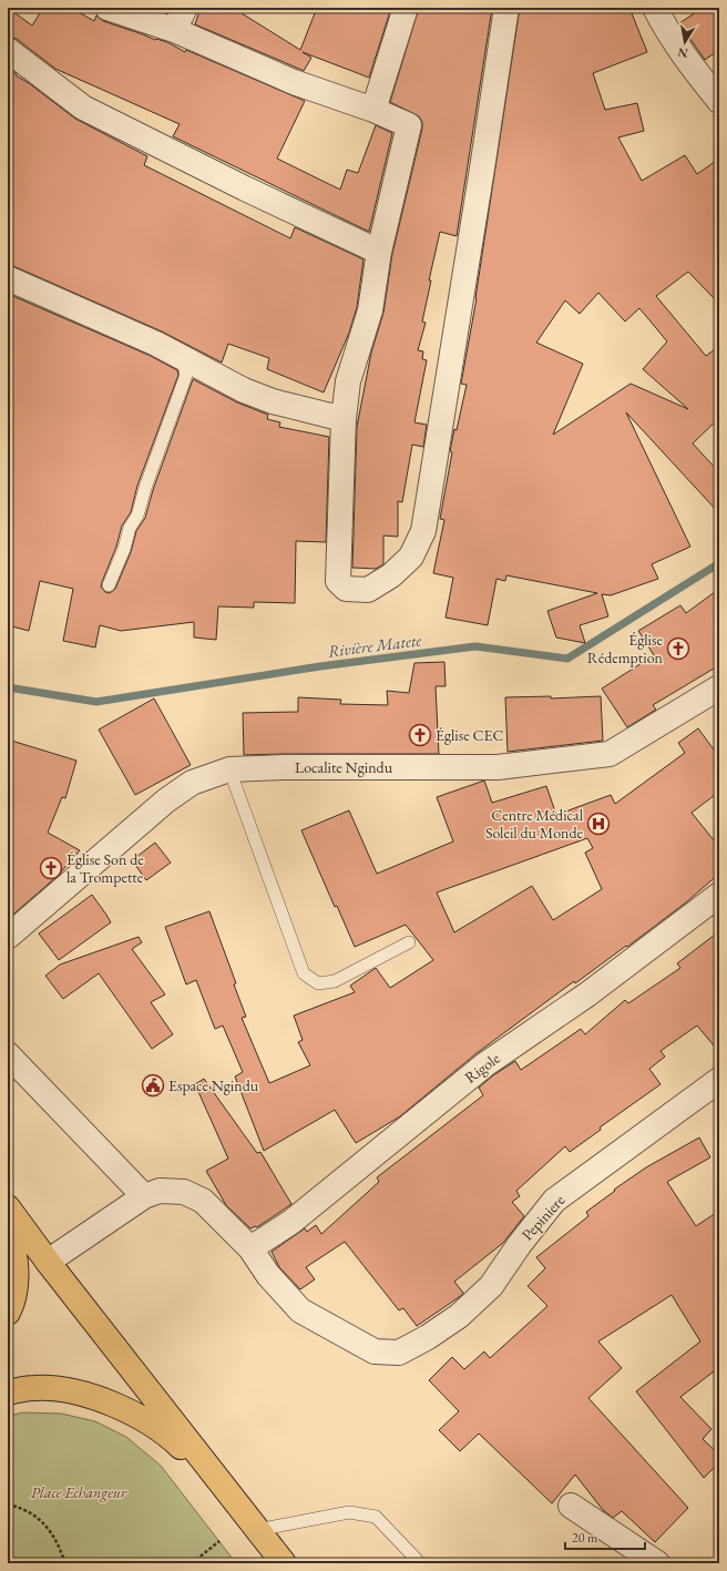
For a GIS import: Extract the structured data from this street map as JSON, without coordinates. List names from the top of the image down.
{
  "streets": {
    "street": ["Localite Ngindu", "Rigole", "Pepiniere"]
  },
  "crossings": [
    ["Rigole", "Pepiniere"]
  ],
  "water": ["Rivière Matete"],
  "parks": ["Place Echangeur"],
  "places": {
    "church": ["Église Rédemption", "Église CEC", "Église Son de la Trompette"],
    "hospital": ["Centre Médical Soleil du Monde"],
    "public building": ["Espace Ngindu"]
  },
  "scale_bar": "20 m",
  "north": "bottom"
}
